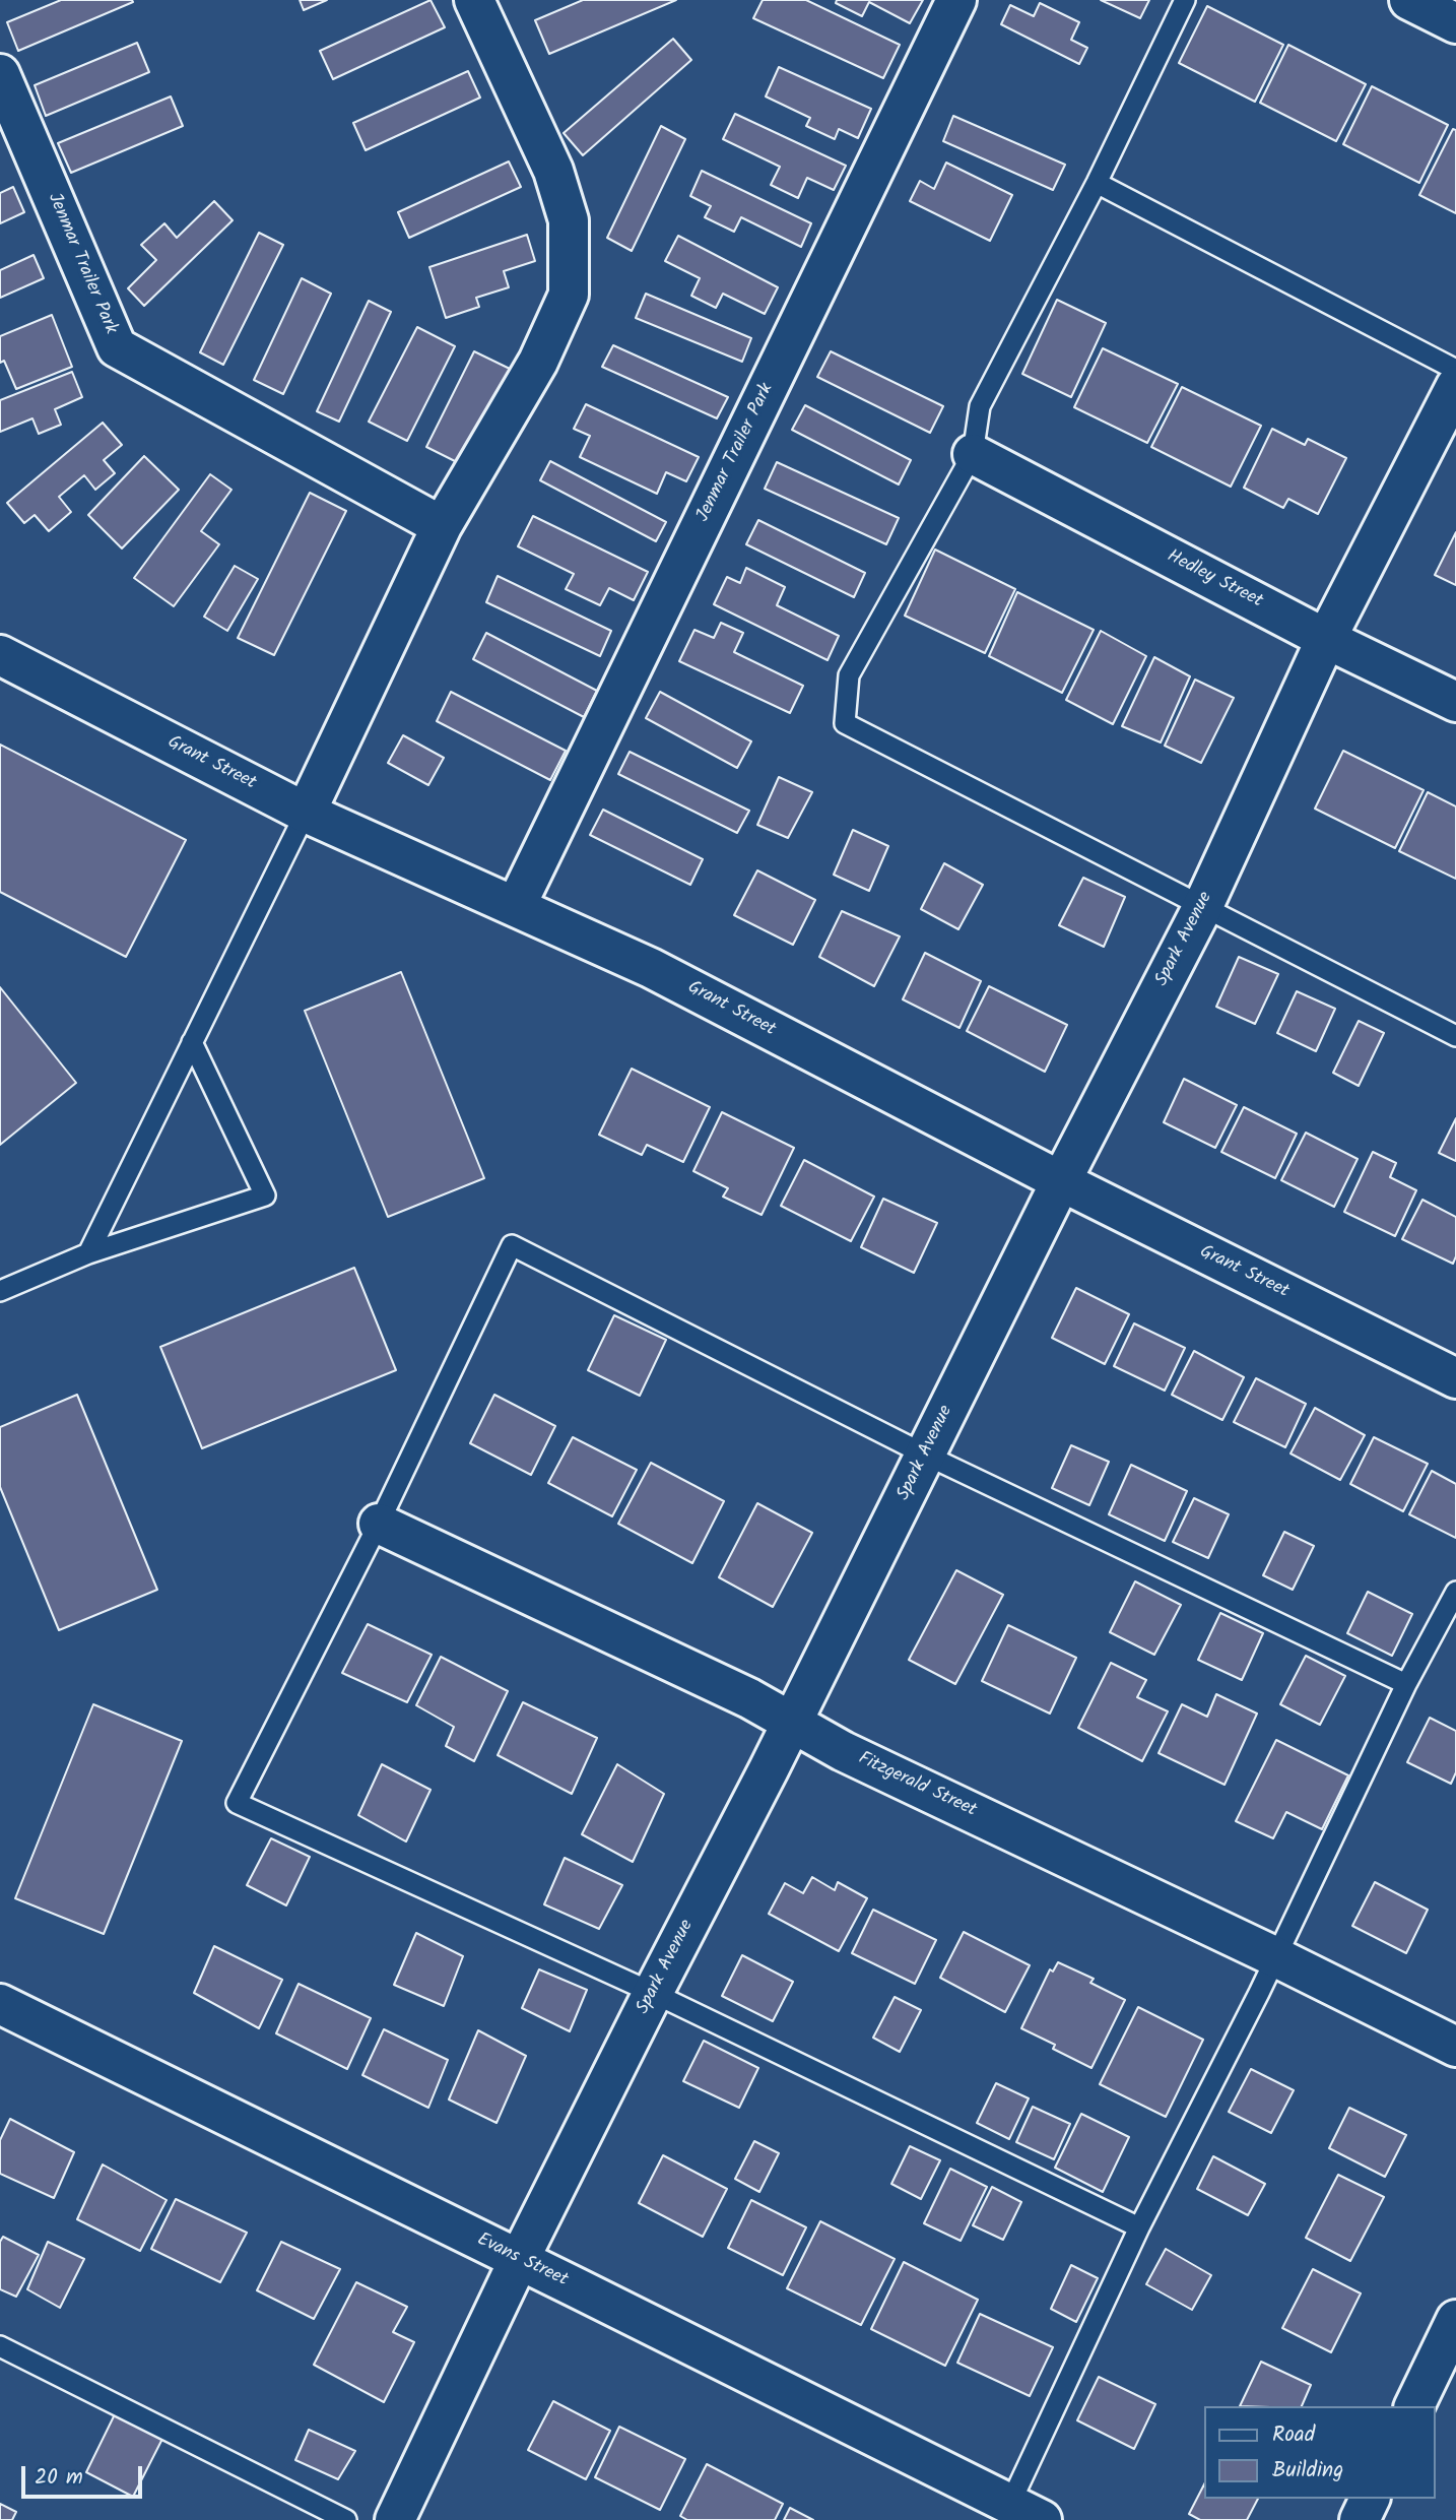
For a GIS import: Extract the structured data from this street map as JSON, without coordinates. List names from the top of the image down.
{
  "streets": {
    "street": [
      "Jenmar Trailer Park",
      "Hedley Street",
      "Grant Street",
      "Spark Avenue",
      "Fitzgerald Street",
      "Evans Street"
    ]
  },
  "crossings": [
    ["Jenmar Trailer Park", "Grant Street"],
    ["Hedley Street", "Spark Avenue"],
    ["Grant Street", "Spark Avenue"],
    ["Spark Avenue", "Fitzgerald Street"],
    ["Spark Avenue", "Evans Street"]
  ],
  "legend": ["Road", "Building"],
  "scale_bar": "20 m"
}
